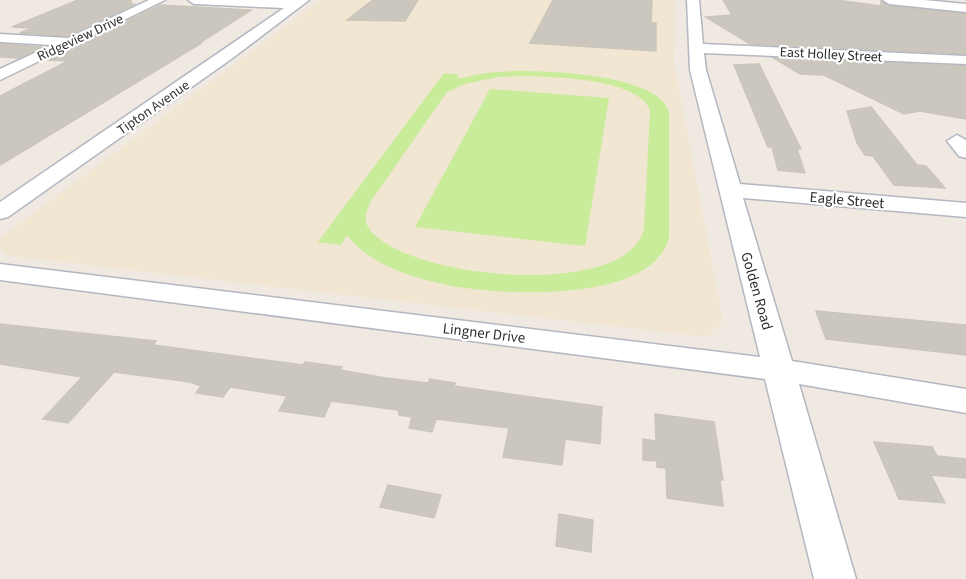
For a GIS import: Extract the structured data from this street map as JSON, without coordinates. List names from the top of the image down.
{
  "streets": {
    "street": [
      "Ridgeview Drive",
      "East Holley Street",
      "Tipton Avenue",
      "Eagle Street",
      "Golden Road",
      "Lingner Drive"
    ]
  },
  "crossings": [
    ["East Holley Street", "Golden Road"],
    ["Eagle Street", "Golden Road"],
    ["Golden Road", "Lingner Drive"]
  ]
}
